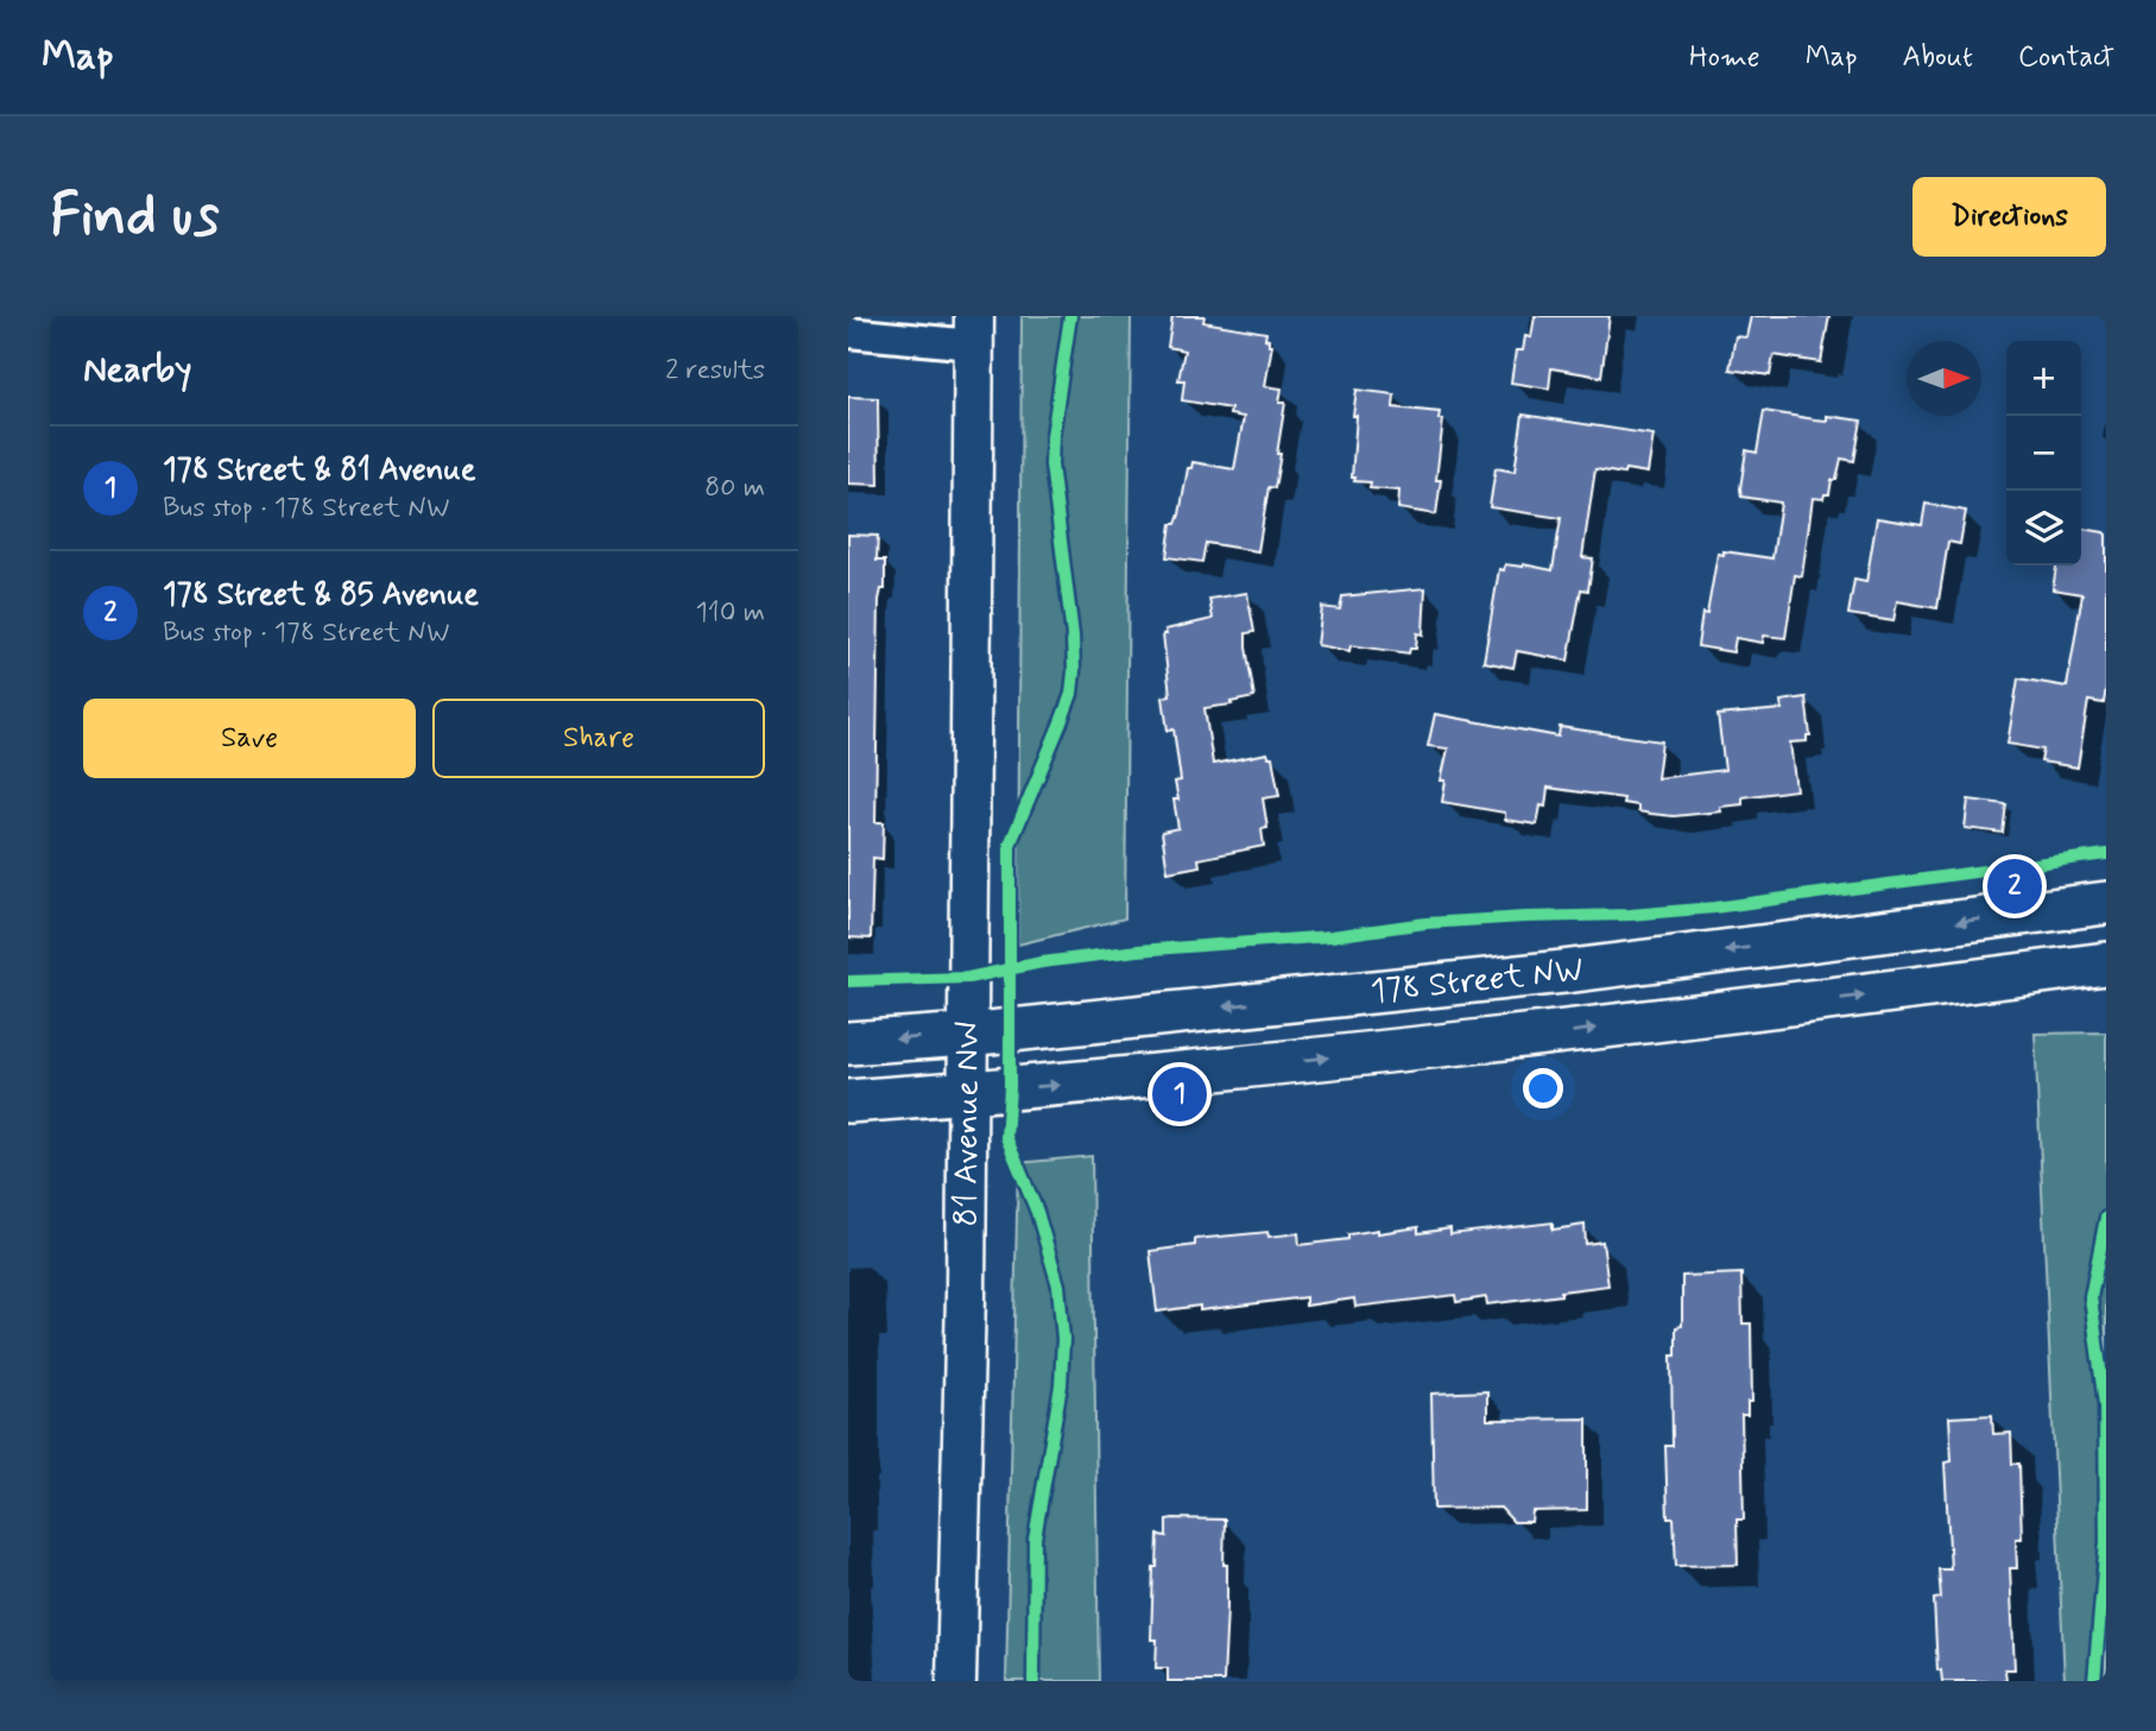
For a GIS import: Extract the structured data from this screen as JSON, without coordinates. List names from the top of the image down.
{
  "streets": {
    "main road": ["178 Street NW"],
    "street": ["81 Avenue NW"]
  },
  "crossings": [
    ["178 Street NW", "81 Avenue NW"]
  ],
  "north": "right",
  "page": {
    "header": "Map",
    "nav": [
      "Home",
      "Map",
      "About",
      "Contact"
    ],
    "buttons": [
      "Directions",
      ["Save", "Share"]
    ],
    "title": "Find us",
    "heading": ["Nearby", "2 results"],
    "map_buttons": ["+", "−"],
    "list": [
      {
        "mark": "1",
        "name": "178 Street & 81 Avenue",
        "note": "Bus stop · 178 Street NW",
        "value": "80 m"
      },
      {
        "mark": "2",
        "name": "178 Street & 85 Avenue",
        "note": "Bus stop · 178 Street NW",
        "value": "110 m"
      }
    ],
    "pins": ["2", "1"]
  }
}
